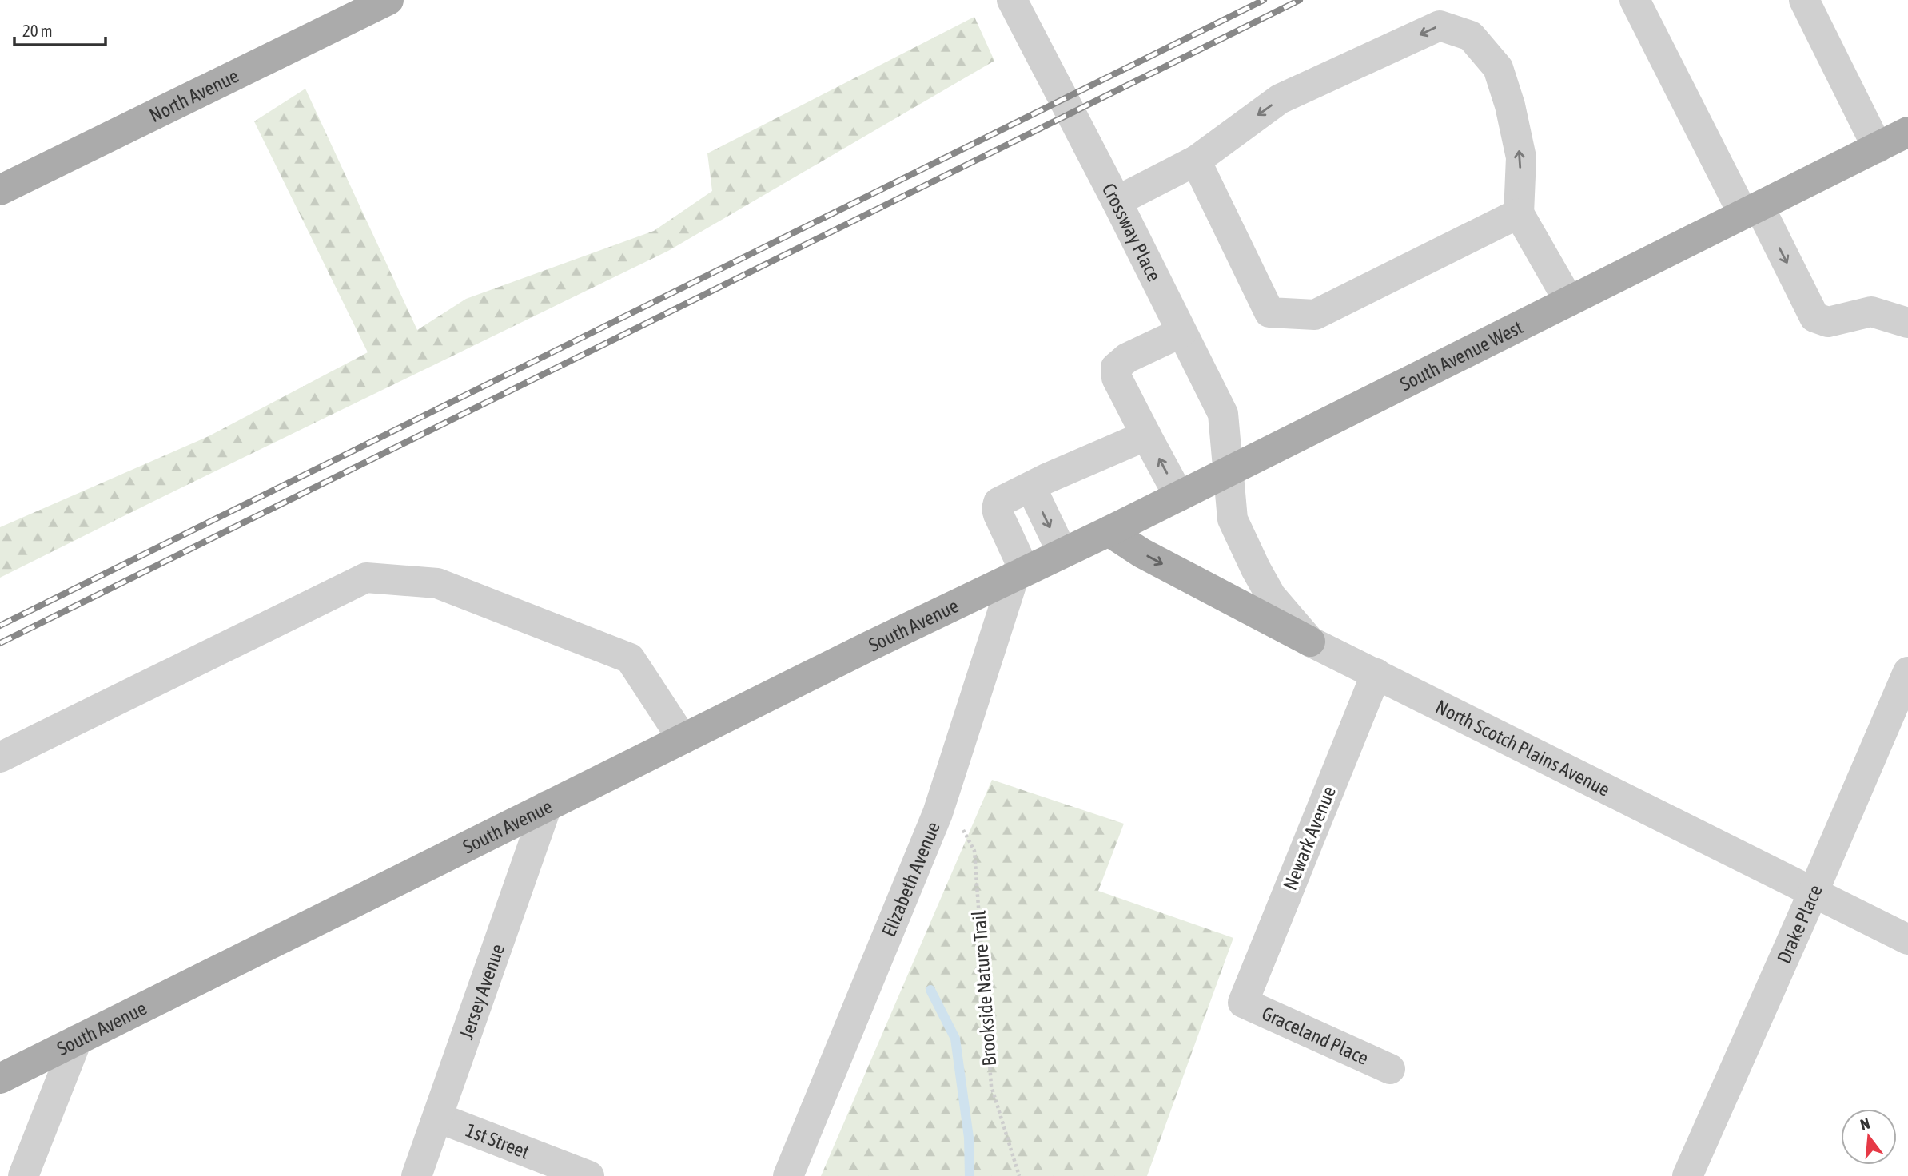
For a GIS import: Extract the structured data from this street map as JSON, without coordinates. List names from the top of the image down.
{
  "streets": {
    "main road": ["North Avenue", "South Avenue West", "South Avenue"],
    "street": [
      "Crossway Place",
      "North Scotch Plains Avenue",
      "Newark Avenue",
      "Elizabeth Avenue",
      "Drake Place",
      "Jersey Avenue",
      "Graceland Place",
      "1st Street"
    ],
    "path": ["Brookside Nature Trail"]
  },
  "crossings": [
    ["Crossway Place", "South Avenue West"],
    ["Crossway Place", "North Scotch Plains Avenue"],
    ["South Avenue West", "South Avenue"],
    ["South Avenue West", "North Scotch Plains Avenue"],
    ["South Avenue West", "Elizabeth Avenue"],
    ["South Avenue", "Elizabeth Avenue"],
    ["South Avenue", "Jersey Avenue"],
    ["North Scotch Plains Avenue", "Newark Avenue"],
    ["North Scotch Plains Avenue", "Drake Place"],
    ["Newark Avenue", "Graceland Place"],
    ["Elizabeth Avenue", "Brookside Nature Trail"],
    ["Jersey Avenue", "1st Street"]
  ],
  "scale_bar": "20 m",
  "north": "top"
}
